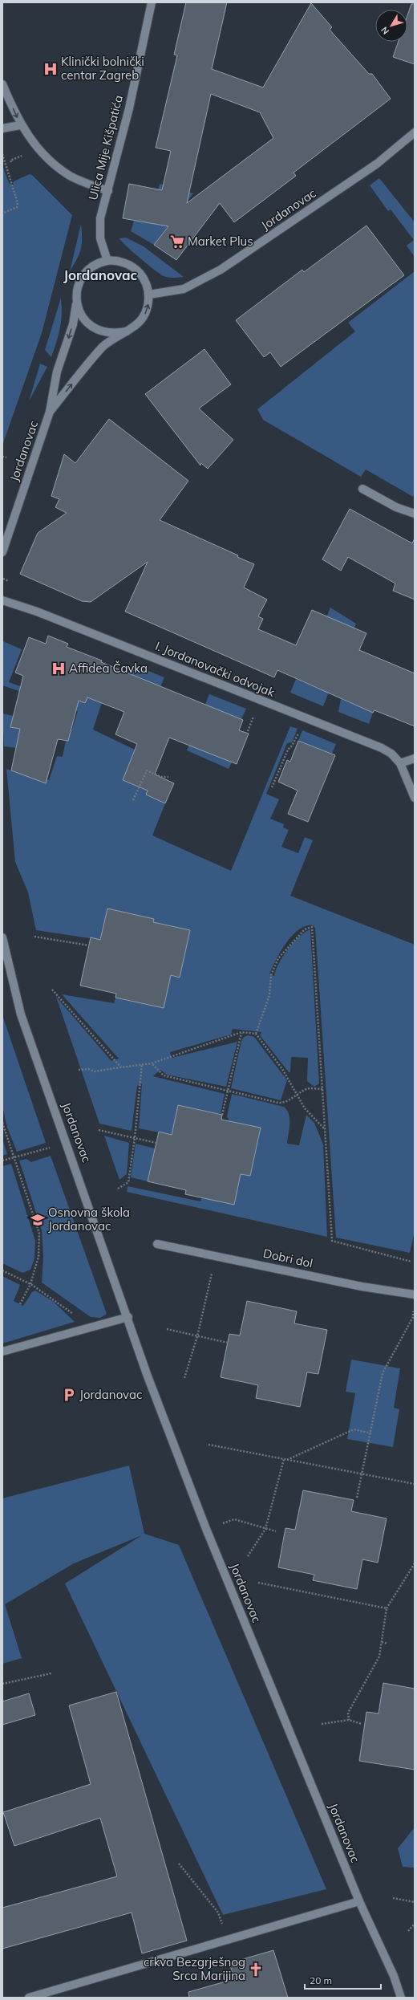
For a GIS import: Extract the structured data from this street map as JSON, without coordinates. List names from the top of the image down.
{
  "streets": {
    "main road": [
      "Ulica Mije Kišpatića",
      "Jordanovac",
      "I. Jordanovački odvojak",
      "Dobri dol"
    ]
  },
  "crossings": [
    ["Ulica Mije Kišpatića", "Jordanovac"]
  ],
  "districts": ["Jordanovac"],
  "places": {
    "hospital": ["Klinički bolnički centar Zagreb", "Affidea Čavka"],
    "supermarket": ["Market Plus"],
    "school or university": ["Osnovna škola Jordanovac"],
    "parking": ["Jordanovac"],
    "church": ["crkva Bezgrješnog Srca Marijina"]
  },
  "scale_bar": "20 m",
  "north": "bottom left"
}
